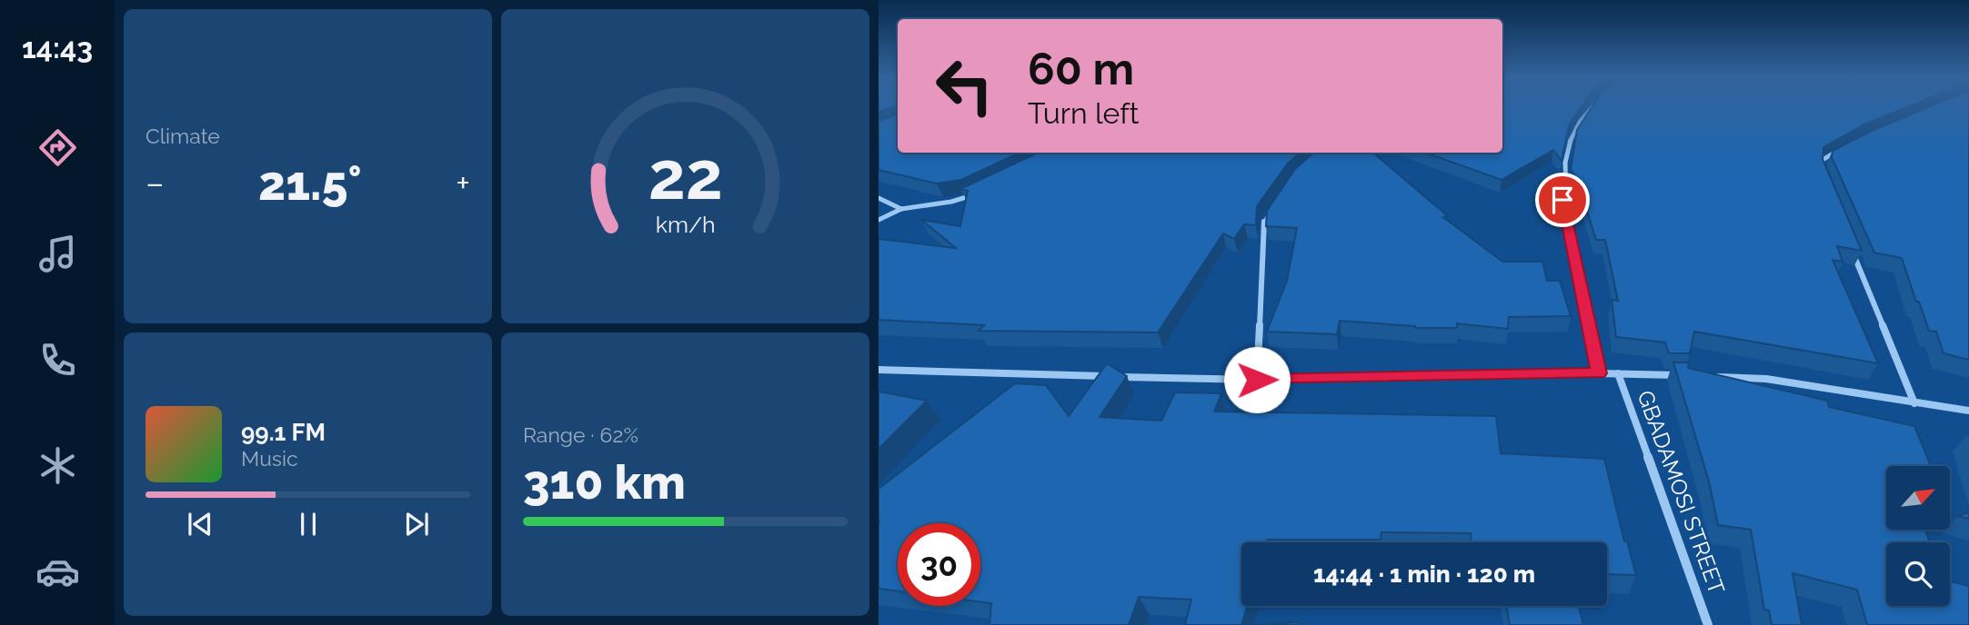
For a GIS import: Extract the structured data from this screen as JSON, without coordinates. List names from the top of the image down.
{
  "streets": {
    "street": ["GBADAMOSI STREET"]
  },
  "north": "top right",
  "page": {
    "tabs": "14:43",
    "tile": [
      "Climate",
      ["Range · 62%", "310 km"]
    ],
    "turn": ["60 m", "Turn left"],
    "heat": ["−", "21.5°", "+"],
    "song": ["99.1 FM", "Music"],
    "limit": "30",
    "trip": "14:44 · 1 min · 120 m",
    "gauge": ["22", "km/h"]
  }
}
